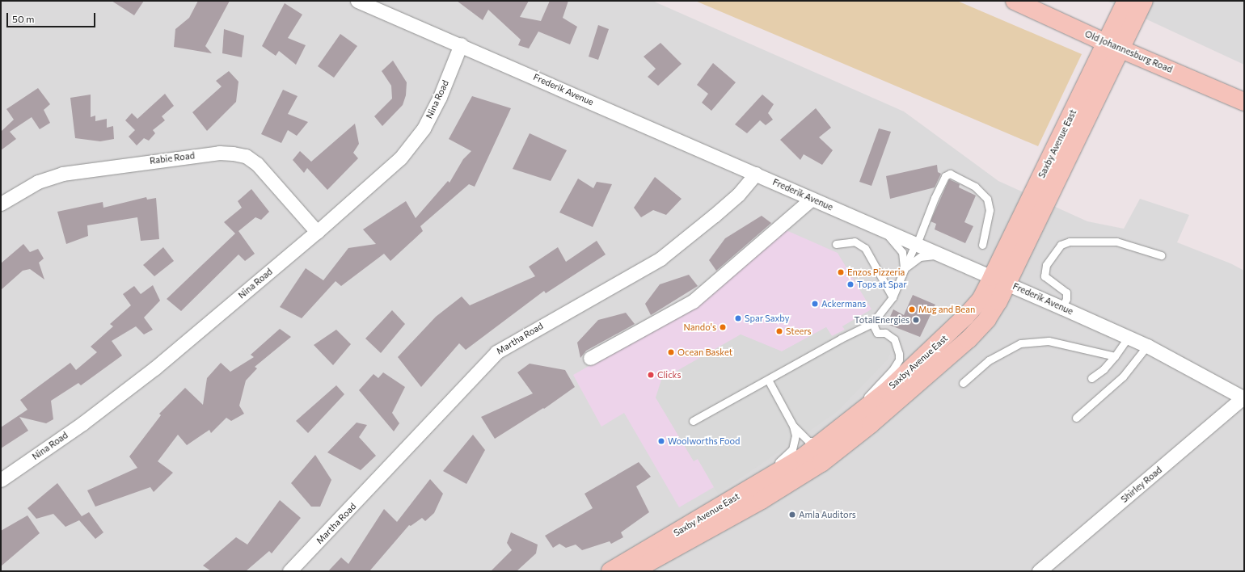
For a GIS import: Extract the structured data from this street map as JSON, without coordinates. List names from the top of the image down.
{
  "streets": {
    "street": [
      "Old Johannesburg Road",
      "Frederik Avenue",
      "Nina Road",
      "Saxby Avenue East",
      "Rabie Road",
      "Martha Road",
      "Shirley Road"
    ]
  },
  "crossings": [
    ["Old Johannesburg Road", "Saxby Avenue East"],
    ["Frederik Avenue", "Nina Road"],
    ["Frederik Avenue", "Saxby Avenue East"],
    ["Frederik Avenue", "Martha Road"],
    ["Frederik Avenue", "Shirley Road"],
    ["Nina Road", "Rabie Road"]
  ],
  "places": [
    "Enzos Pizzeria",
    "Tops at Spar",
    "Ackermans",
    "Mug and Bean",
    "Spar Saxby",
    "TotalEnergies",
    "Nando's",
    "Steers",
    "Ocean Basket",
    "Clicks",
    "Woolworths Food",
    "Amla Auditors"
  ],
  "scale_bar": "50 m"
}
